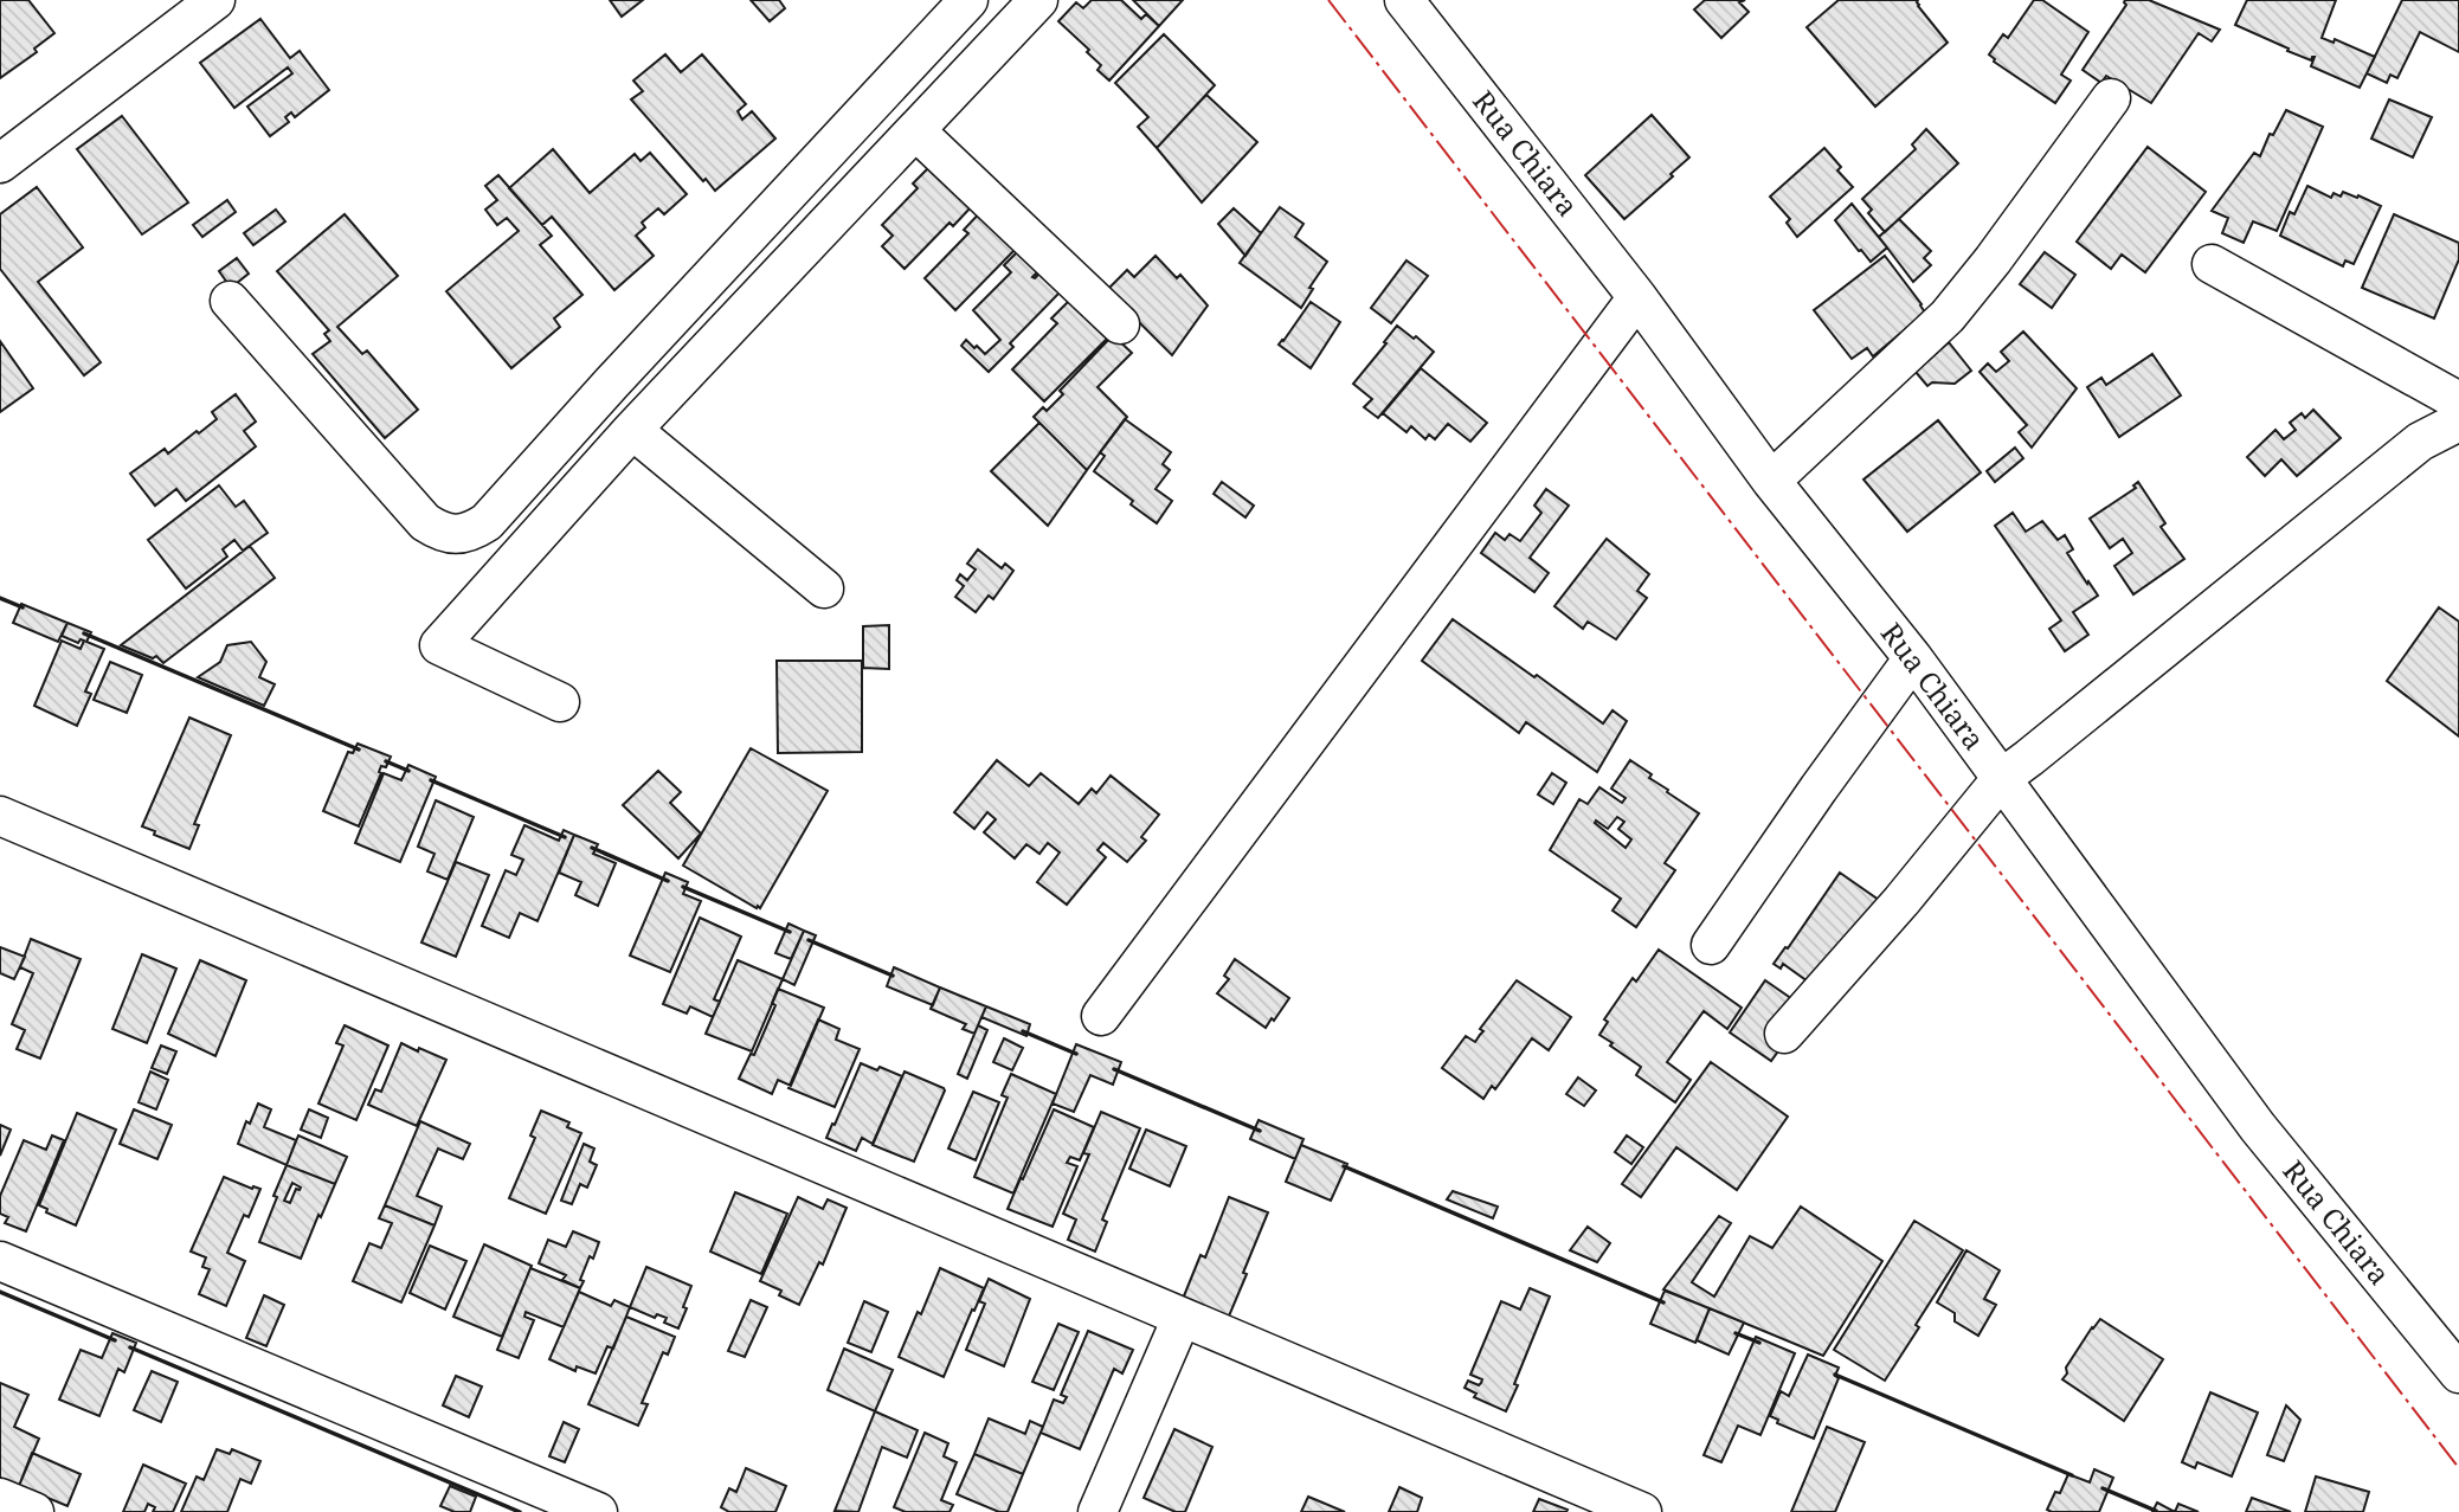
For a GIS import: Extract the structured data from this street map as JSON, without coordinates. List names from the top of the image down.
{
  "streets": {
    "street": ["Rua Chiara"]
  }
}
